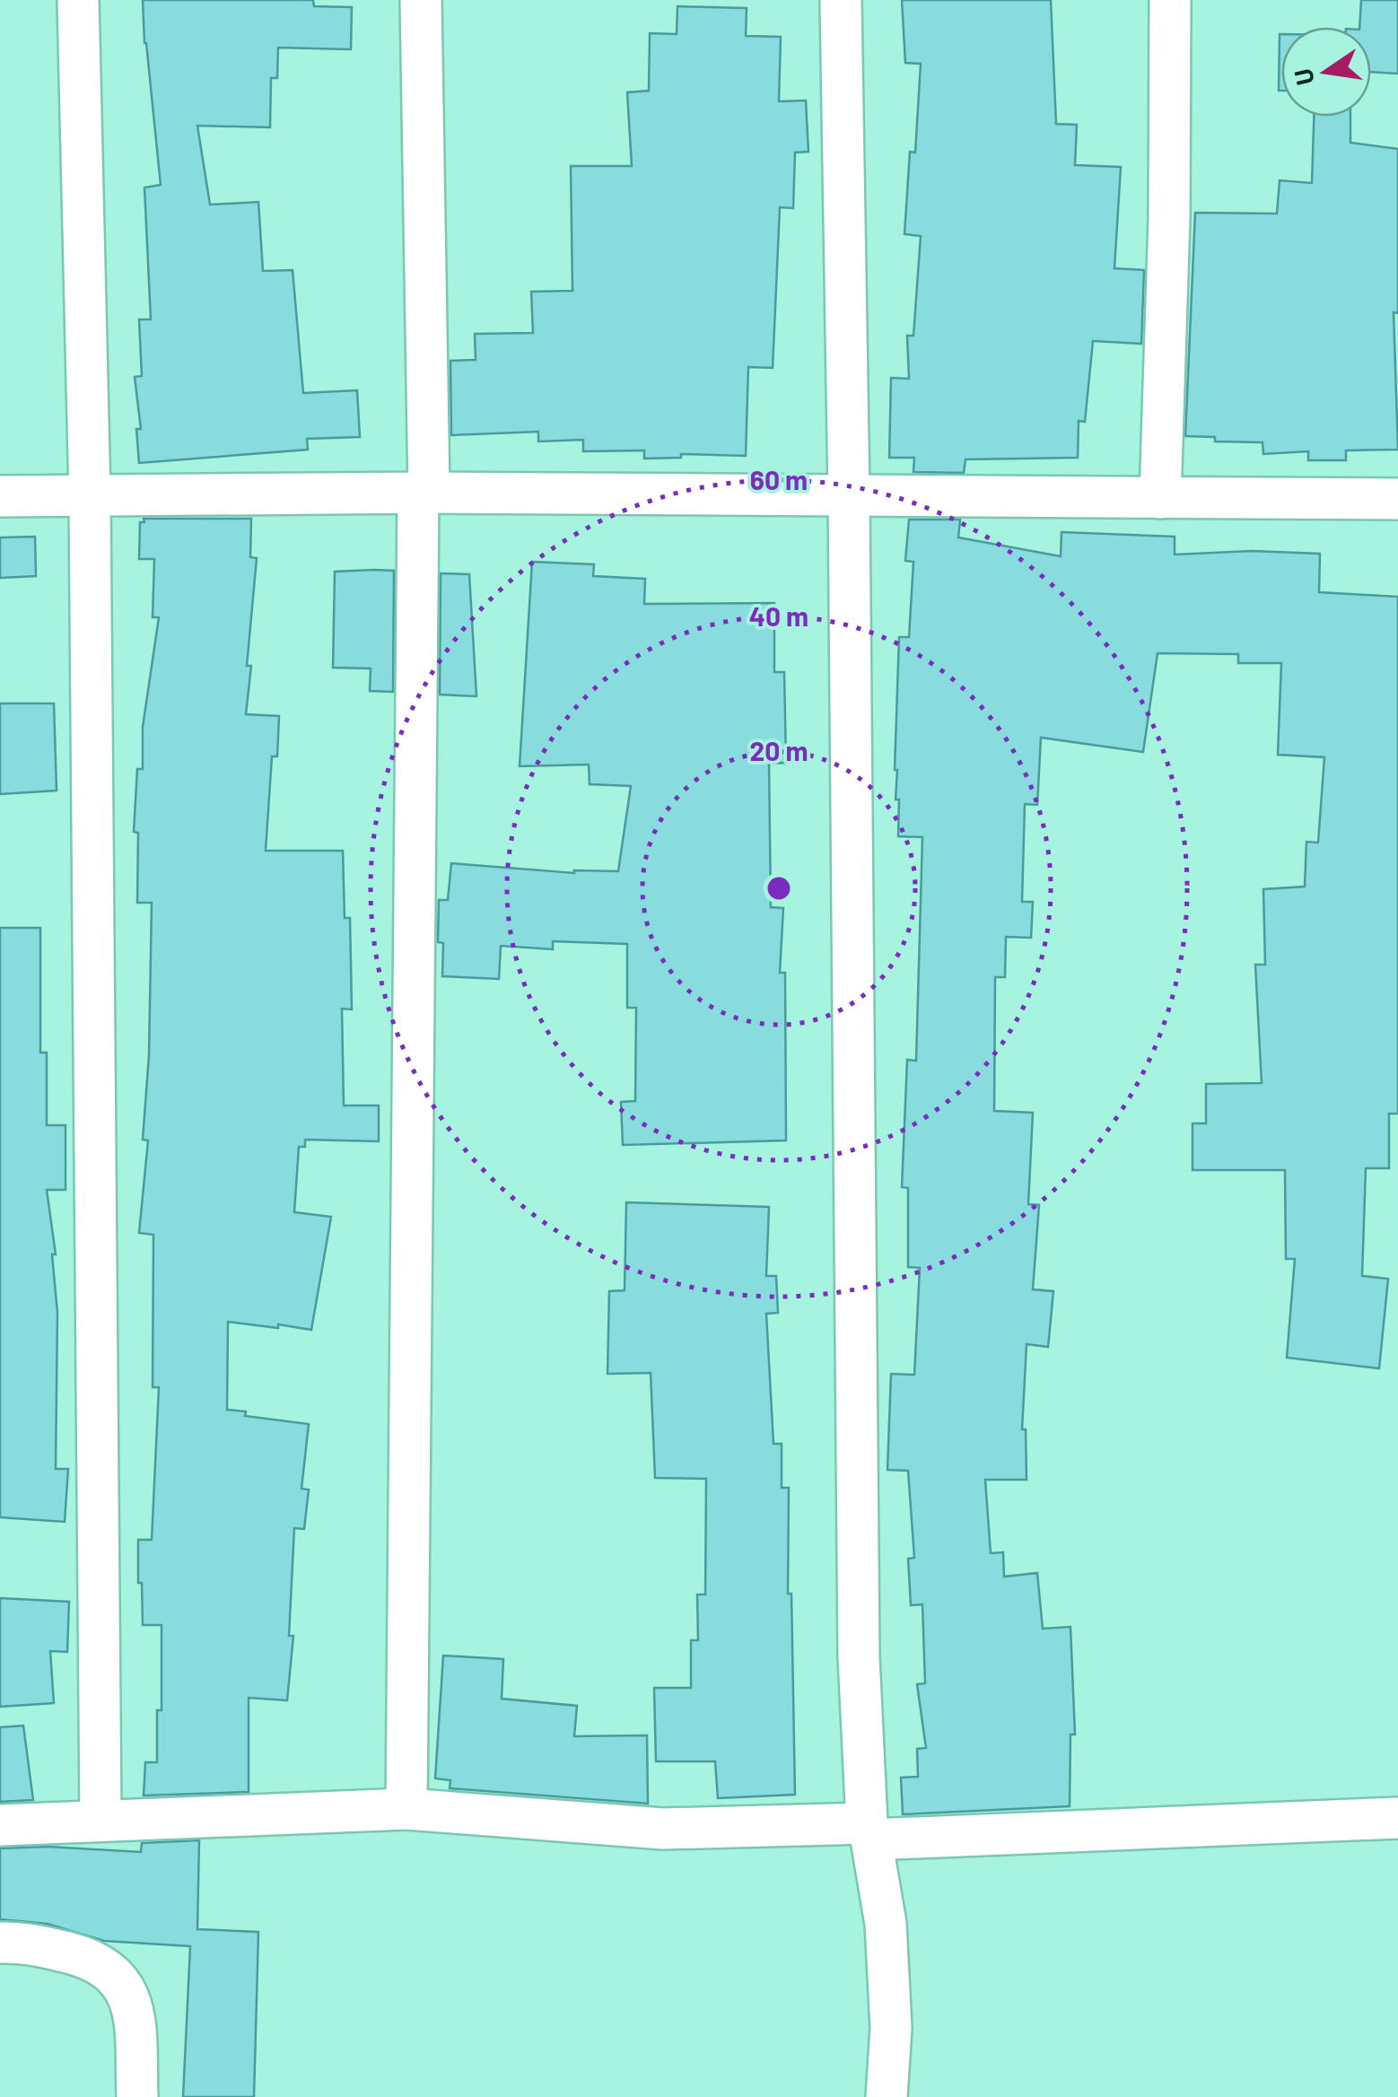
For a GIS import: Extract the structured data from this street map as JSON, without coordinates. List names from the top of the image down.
{
  "north": "left",
  "rings": ["60 m", "40 m", "20 m"]
}
